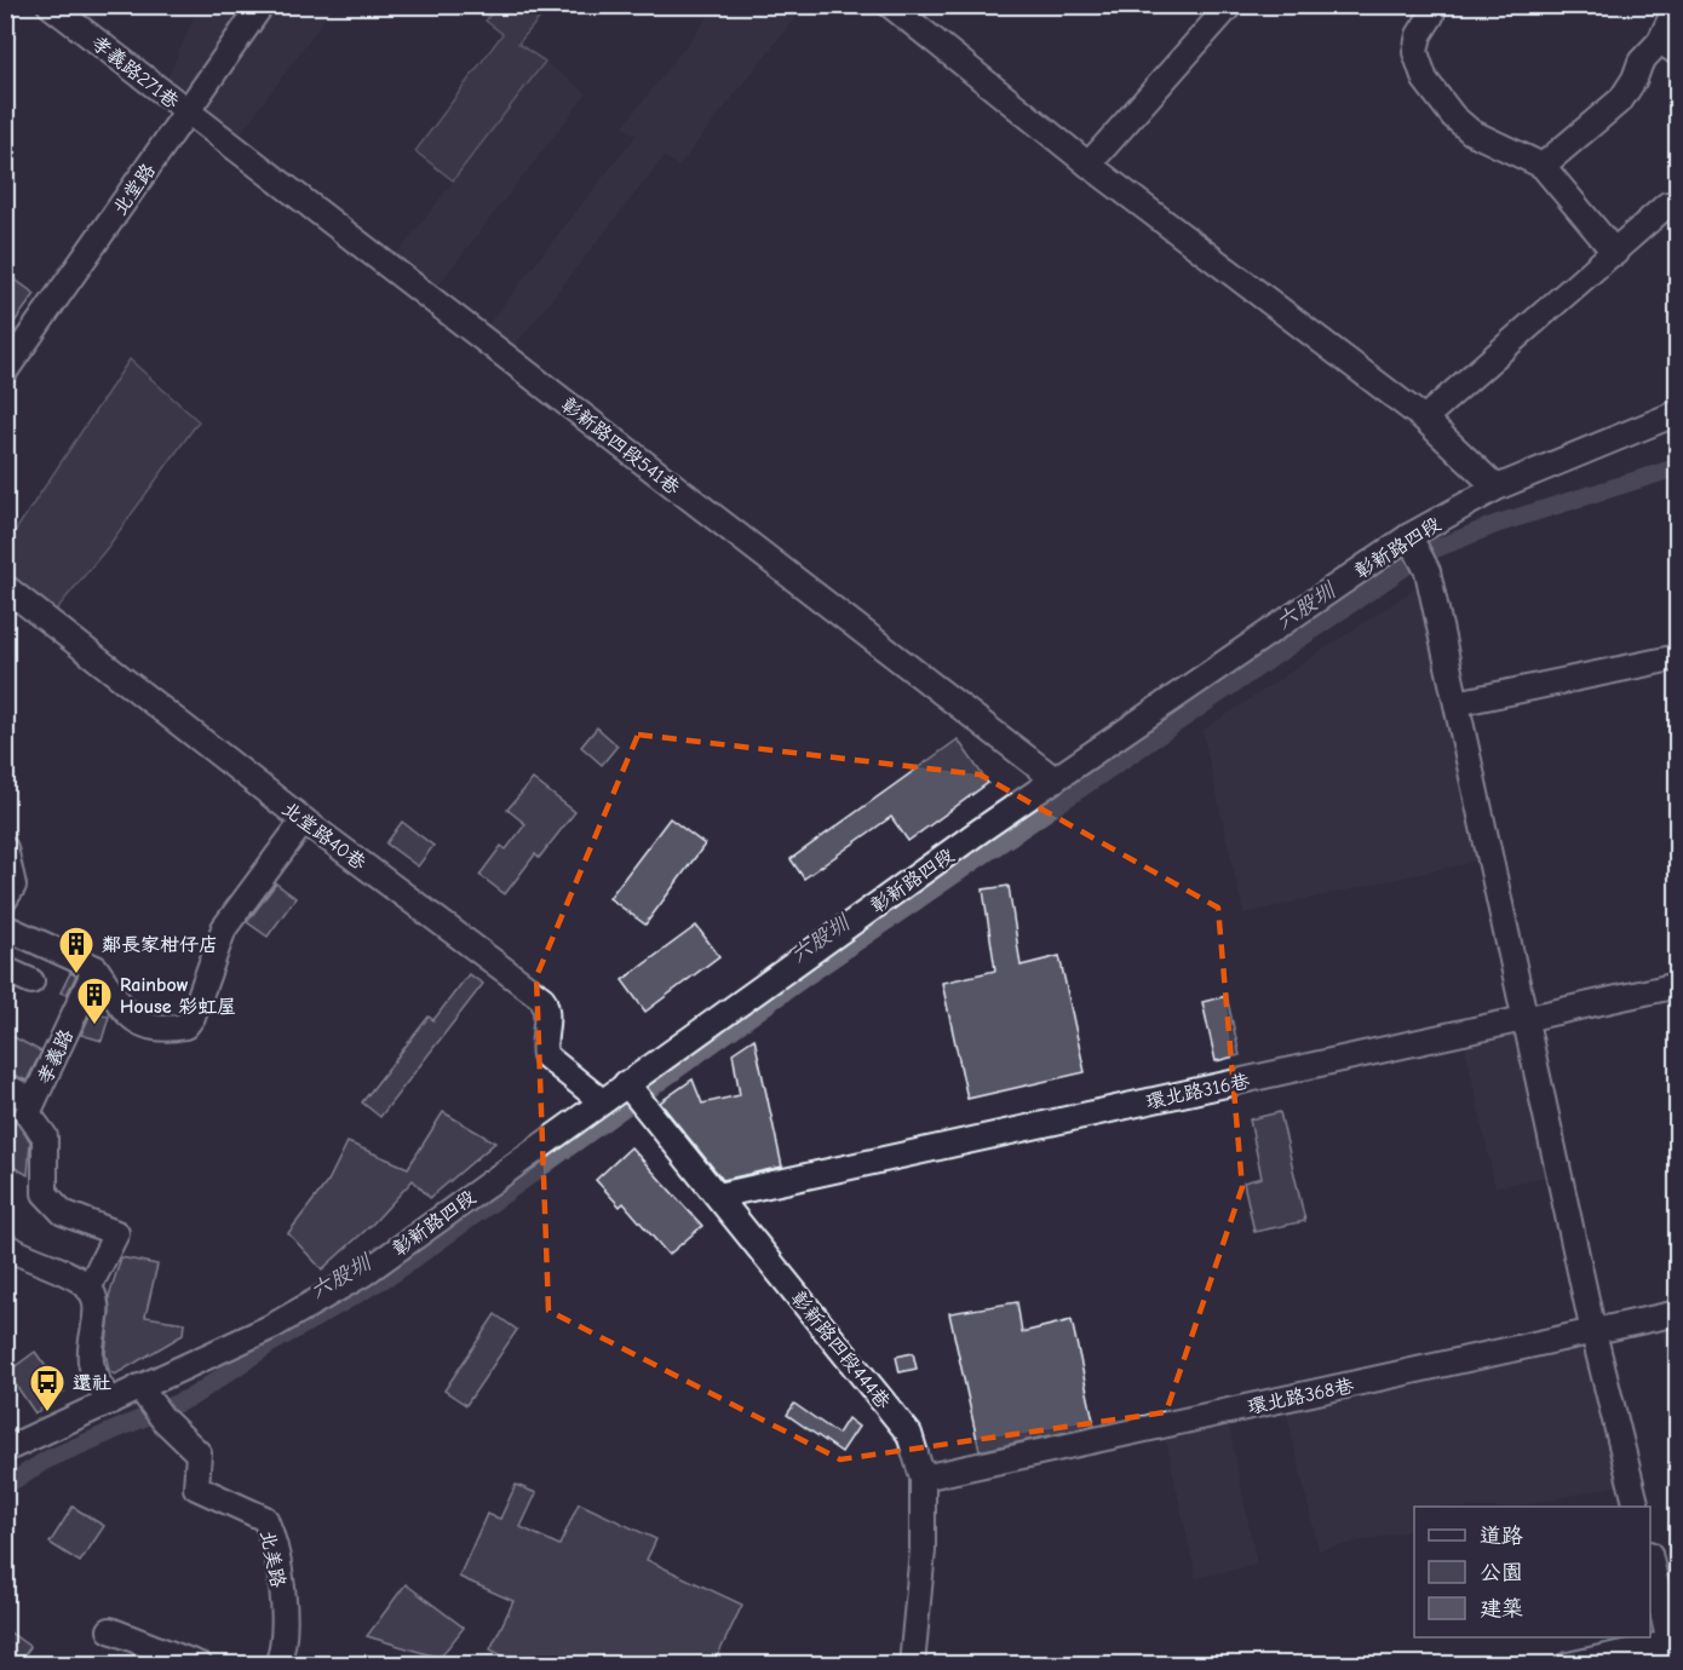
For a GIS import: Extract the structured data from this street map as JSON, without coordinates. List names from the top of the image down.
{
  "streets": {
    "street": [
      "孝義路271巷",
      "北堂路",
      "彰新路四段541巷",
      "彰新路四段",
      "北堂路40巷",
      "孝義路",
      "環北路316巷",
      "彰新路四段444巷",
      "環北路368巷",
      "北美路"
    ]
  },
  "crossings": [
    ["孝義路271巷", "北堂路"],
    ["孝義路271巷", "彰新路四段541巷"],
    ["北堂路", "彰新路四段541巷"],
    ["彰新路四段541巷", "彰新路四段"],
    ["彰新路四段", "北堂路40巷"],
    ["彰新路四段", "彰新路四段444巷"],
    ["彰新路四段", "北美路"],
    ["環北路316巷", "彰新路四段444巷"],
    ["彰新路四段444巷", "環北路368巷"]
  ],
  "water": ["六股圳"],
  "places": {
    "building": ["鄰長家柑仔店", "Rainbow House 彩虹屋"],
    "bus stop": ["還社"]
  },
  "legend": ["道路", "公園", "建築"]
}
